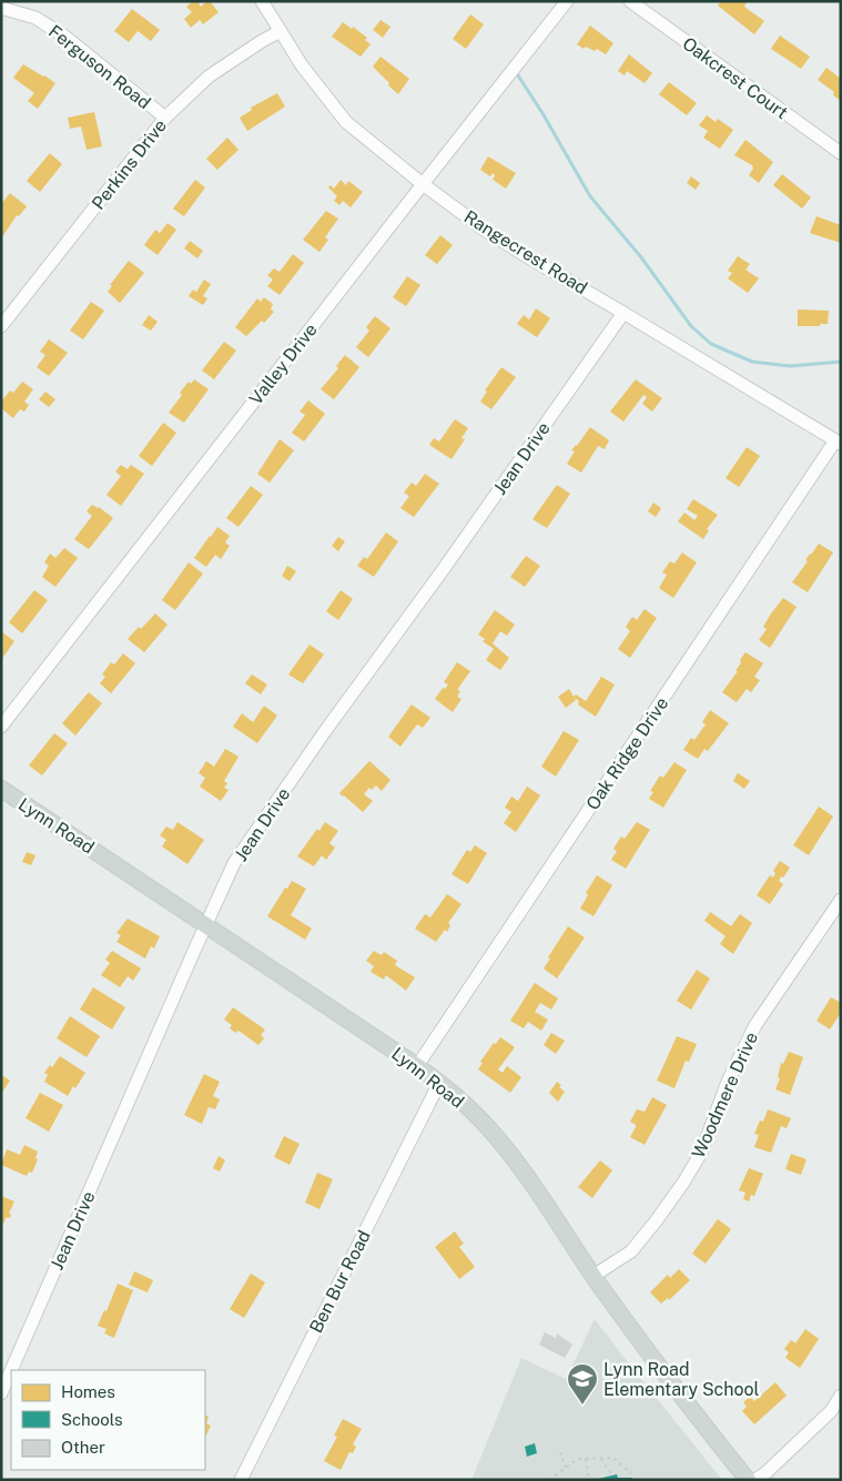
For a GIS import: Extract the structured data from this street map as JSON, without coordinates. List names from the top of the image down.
{
  "streets": {
    "main road": ["Lynn Road"],
    "street": [
      "Ferguson Road",
      "Oakcrest Court",
      "Perkins Drive",
      "Rangecrest Road",
      "Valley Drive",
      "Jean Drive",
      "Oak Ridge Drive",
      "Woodmere Drive",
      "Ben Bur Road"
    ]
  },
  "crossings": [
    ["Ferguson Road", "Perkins Drive"],
    ["Perkins Drive", "Rangecrest Road"],
    ["Rangecrest Road", "Valley Drive"],
    ["Rangecrest Road", "Jean Drive"],
    ["Rangecrest Road", "Oak Ridge Drive"],
    ["Jean Drive", "Lynn Road"],
    ["Oak Ridge Drive", "Lynn Road"],
    ["Lynn Road", "Woodmere Drive"],
    ["Lynn Road", "Ben Bur Road"]
  ],
  "places": {
    "school or university": ["Lynn Road Elementary School"]
  },
  "legend": ["Homes", "Schools", "Other"]
}
